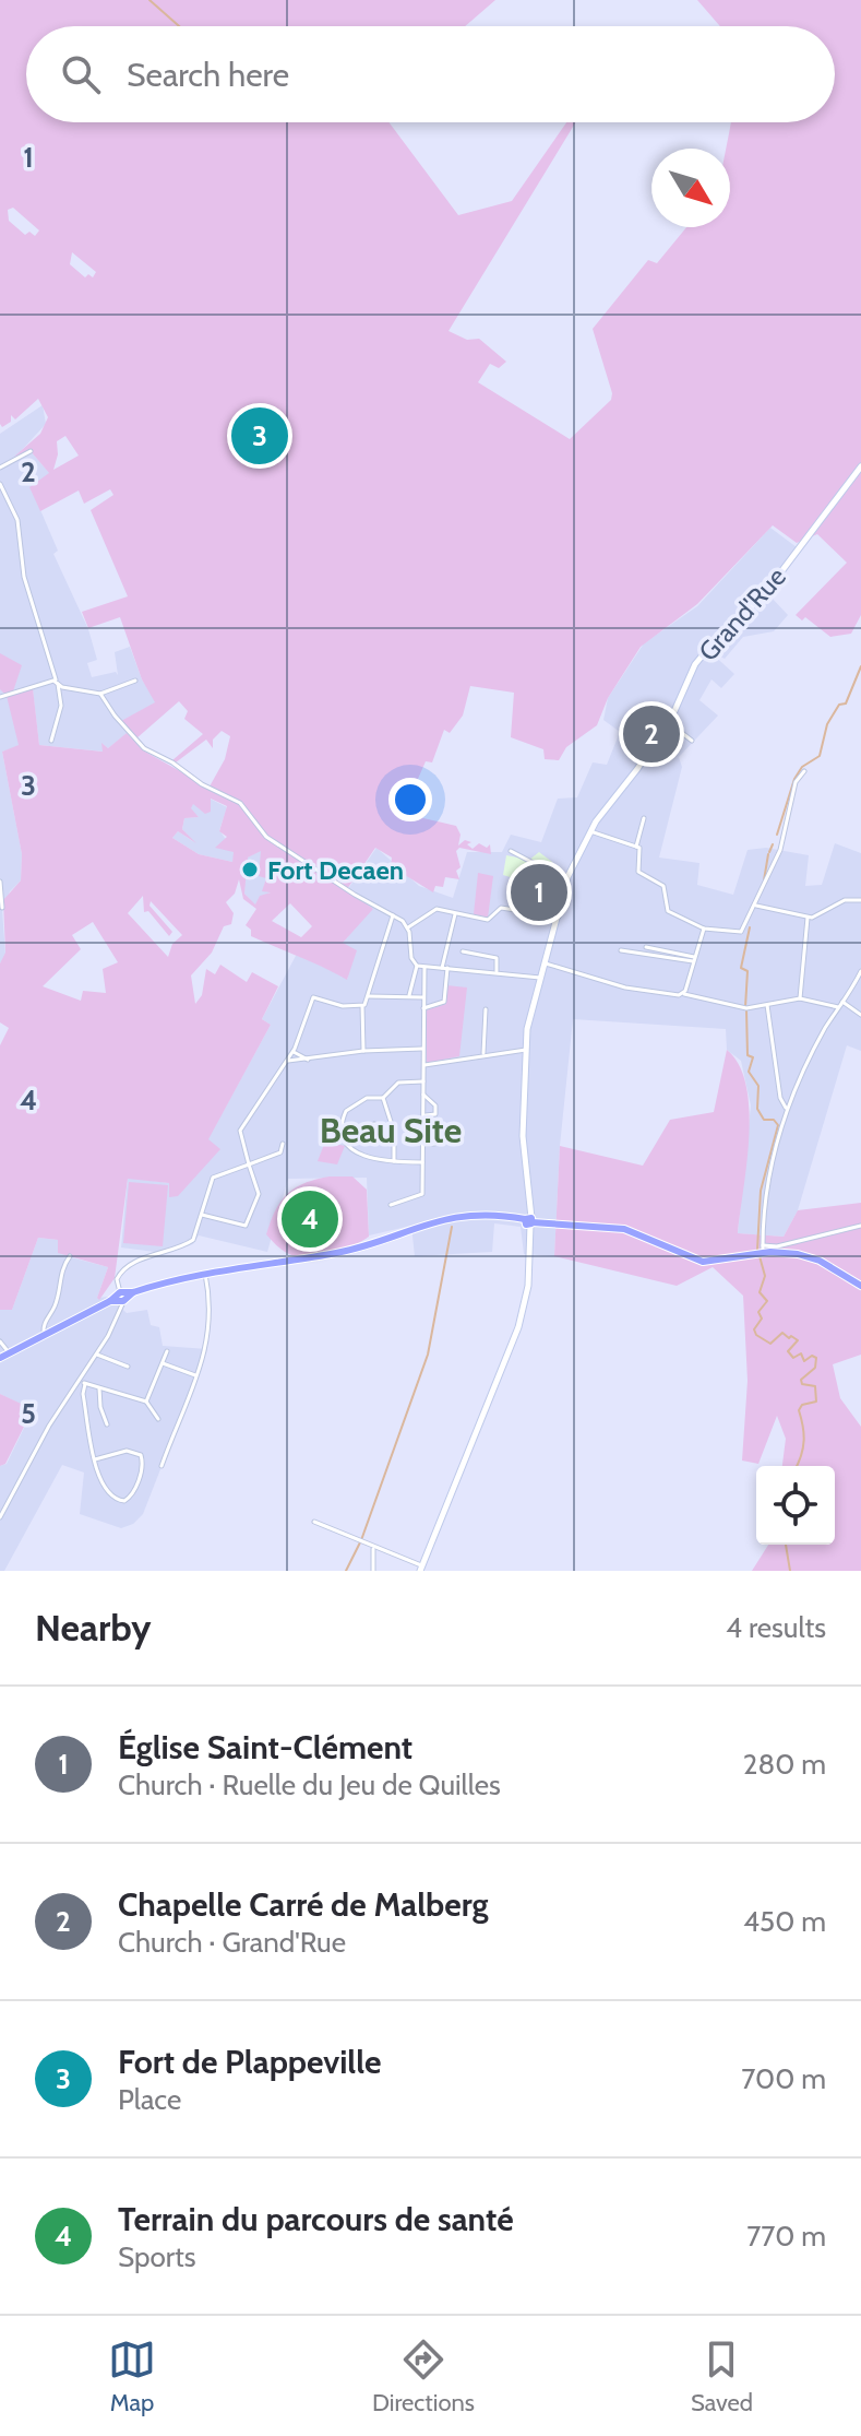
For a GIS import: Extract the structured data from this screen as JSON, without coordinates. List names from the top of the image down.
{
  "streets": {
    "street": ["Grand'Rue"]
  },
  "districts": ["Beau Site"],
  "places": ["Fort Decaen"],
  "north": "bottom right",
  "page": {
    "search": "Search here",
    "pins": [
      "3",
      "2",
      "1",
      "4"
    ],
    "heading": ["Nearby", "4 results"],
    "list": [
      {
        "mark": "1",
        "name": "Église Saint-Clément",
        "note": "Church · Ruelle du Jeu de Quilles",
        "value": "280 m"
      },
      {
        "mark": "2",
        "name": "Chapelle Carré de Malberg",
        "note": "Church · Grand'Rue",
        "value": "450 m"
      },
      {
        "mark": "3",
        "name": "Fort de Plappeville",
        "note": "Place",
        "value": "700 m"
      },
      {
        "mark": "4",
        "name": "Terrain du parcours de santé",
        "note": "Sports",
        "value": "770 m"
      }
    ],
    "nav": ["Map", "Directions", "Saved"]
  },
  "grid": {
    "rows": [
      "1",
      "2",
      "3",
      "4",
      "5"
    ]
  }
}
